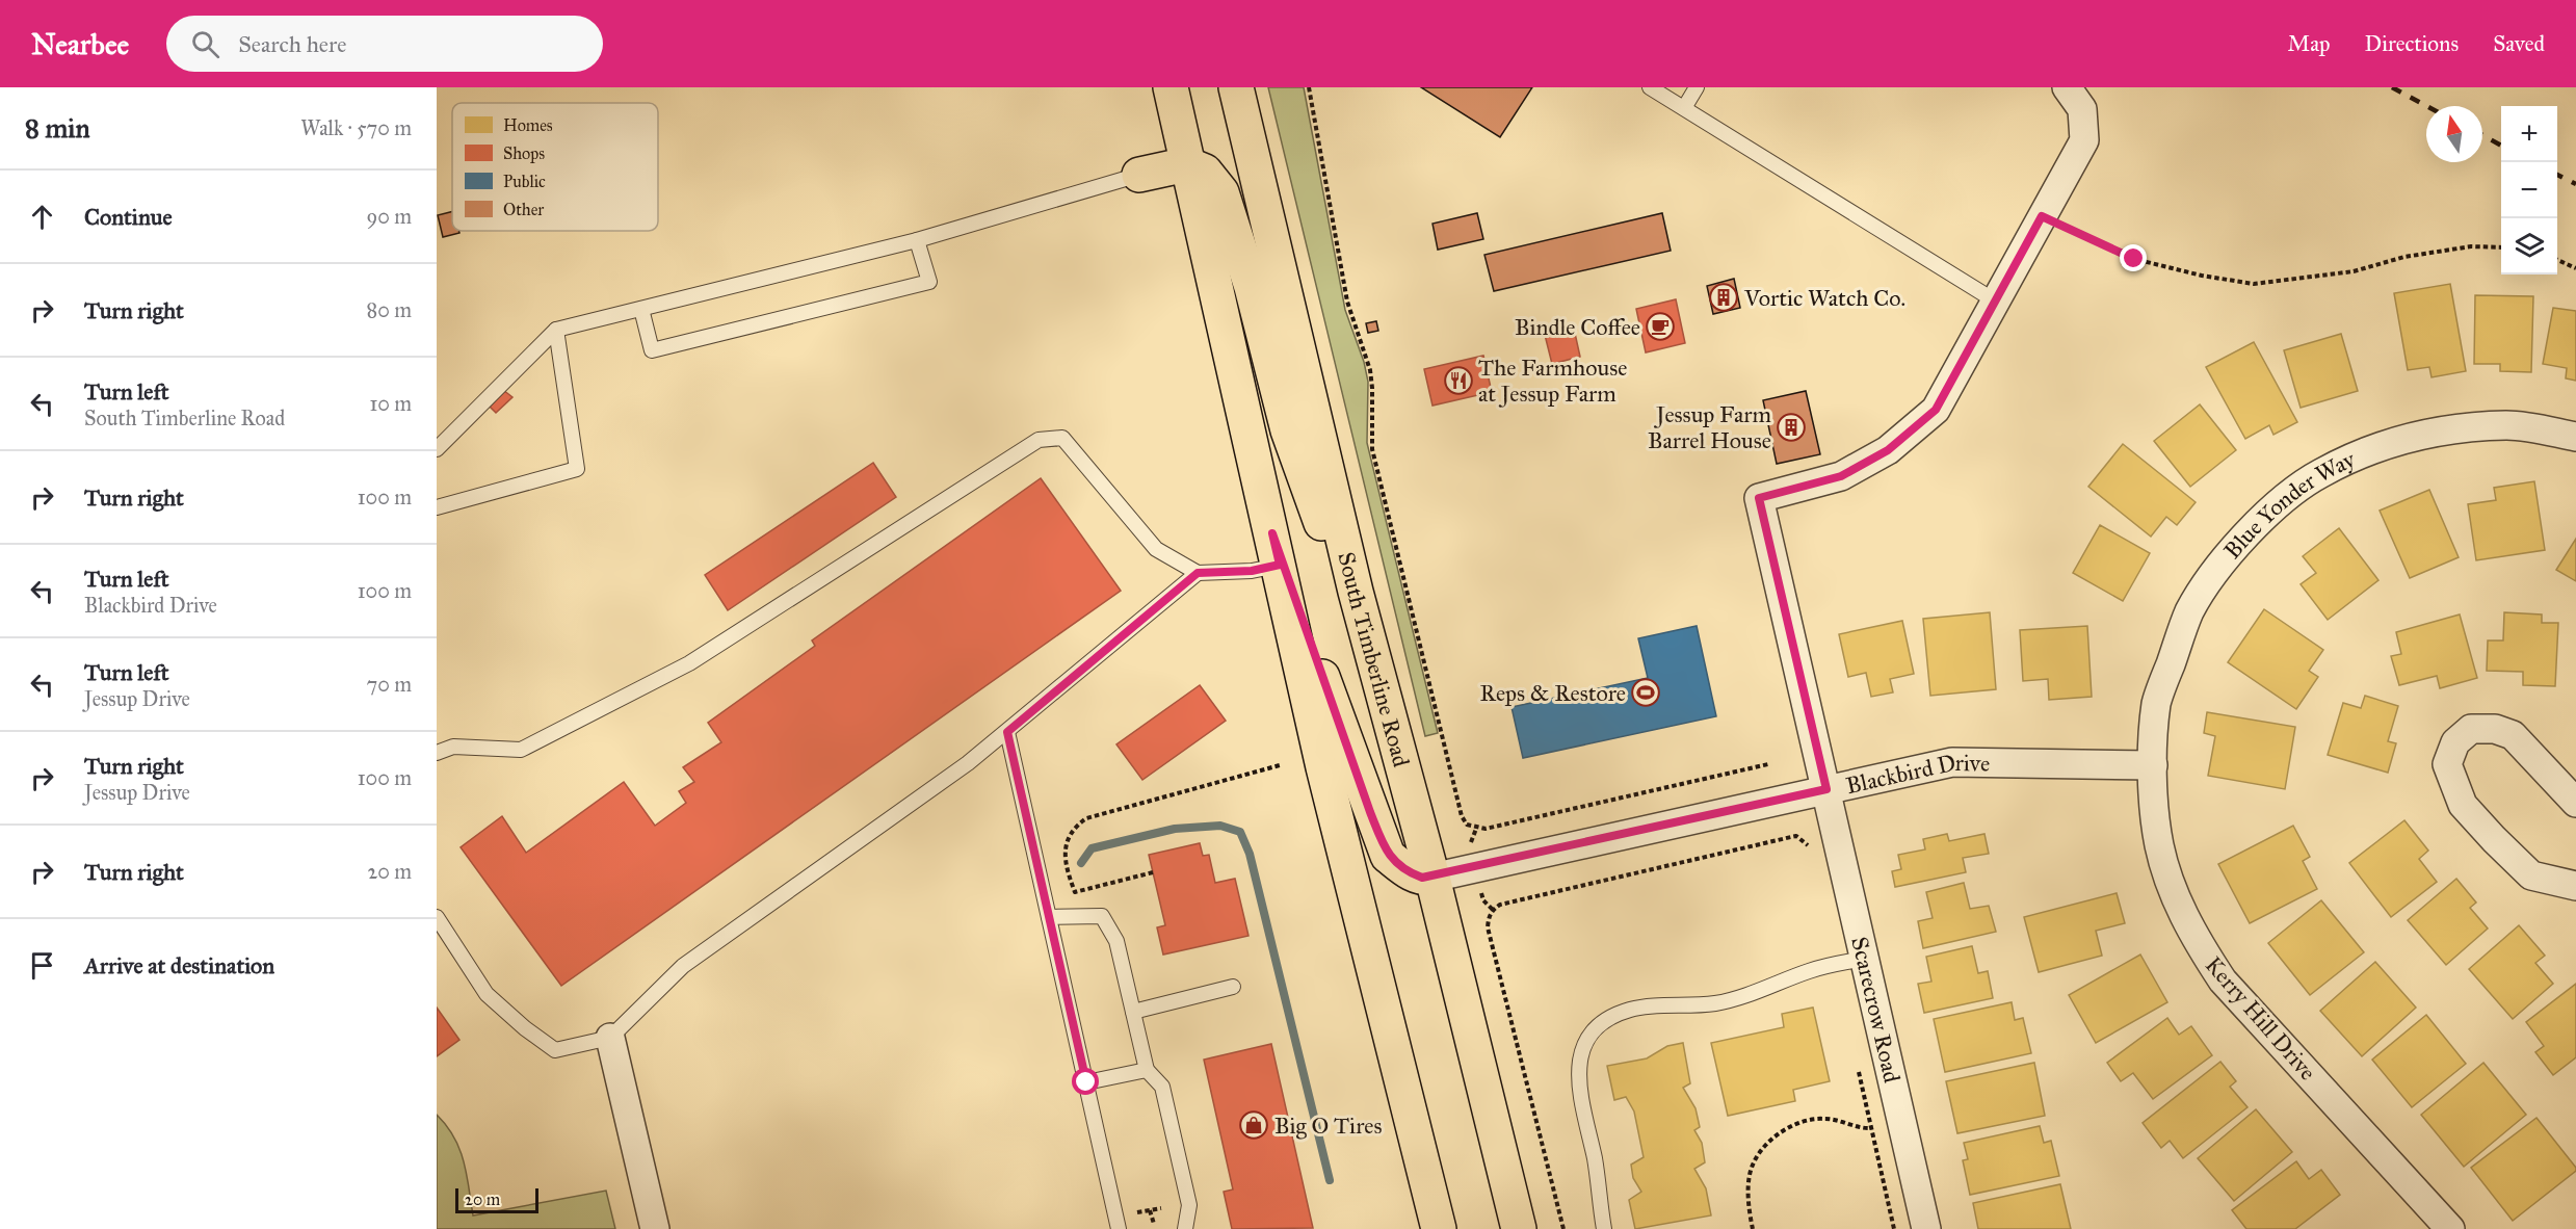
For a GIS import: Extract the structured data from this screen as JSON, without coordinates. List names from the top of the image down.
{
  "streets": {
    "main road": ["South Timberline Road"],
    "street": [
      "Blue Yonder Way",
      "Blackbird Drive",
      "Scarecrow Road",
      "Kerry Hill Drive"
    ]
  },
  "crossings": [
    ["Blue Yonder Way", "Blackbird Drive"],
    ["Blue Yonder Way", "Kerry Hill Drive"],
    ["South Timberline Road", "Blackbird Drive"],
    ["Blackbird Drive", "Scarecrow Road"],
    ["Blackbird Drive", "Kerry Hill Drive"]
  ],
  "places": {
    "building": ["Vortic Watch Co.", "Jessup Farm Barrel House"],
    "cafe": ["Bindle Coffee"],
    "restaurant": ["The Farmhouse at Jessup Farm"],
    "sports": ["Reps & Restore"],
    "shop": ["Big O Tires"]
  },
  "legend": [
    "Homes",
    "Shops",
    "Public",
    "Other"
  ],
  "scale_bar": "20 m",
  "north": "top",
  "page": {
    "header": "Nearbee",
    "search": "Search here",
    "nav": ["Map", "Directions", "Saved"],
    "heading": ["8 min", "Walk · 570 m"],
    "map_buttons": ["+", "−"],
    "list": [
      ["Continue", "90 m"],
      ["Turn right", "80 m"],
      ["Turn left", "South Timberline Road", "10 m"],
      ["Turn right", "100 m"],
      ["Turn left", "Blackbird Drive", "100 m"],
      ["Turn left", "Jessup Drive", "70 m"],
      ["Turn right", "Jessup Drive", "100 m"],
      ["Turn right", "20 m"],
      "Arrive at destination"
    ],
    "scale": "20 m"
  }
}
